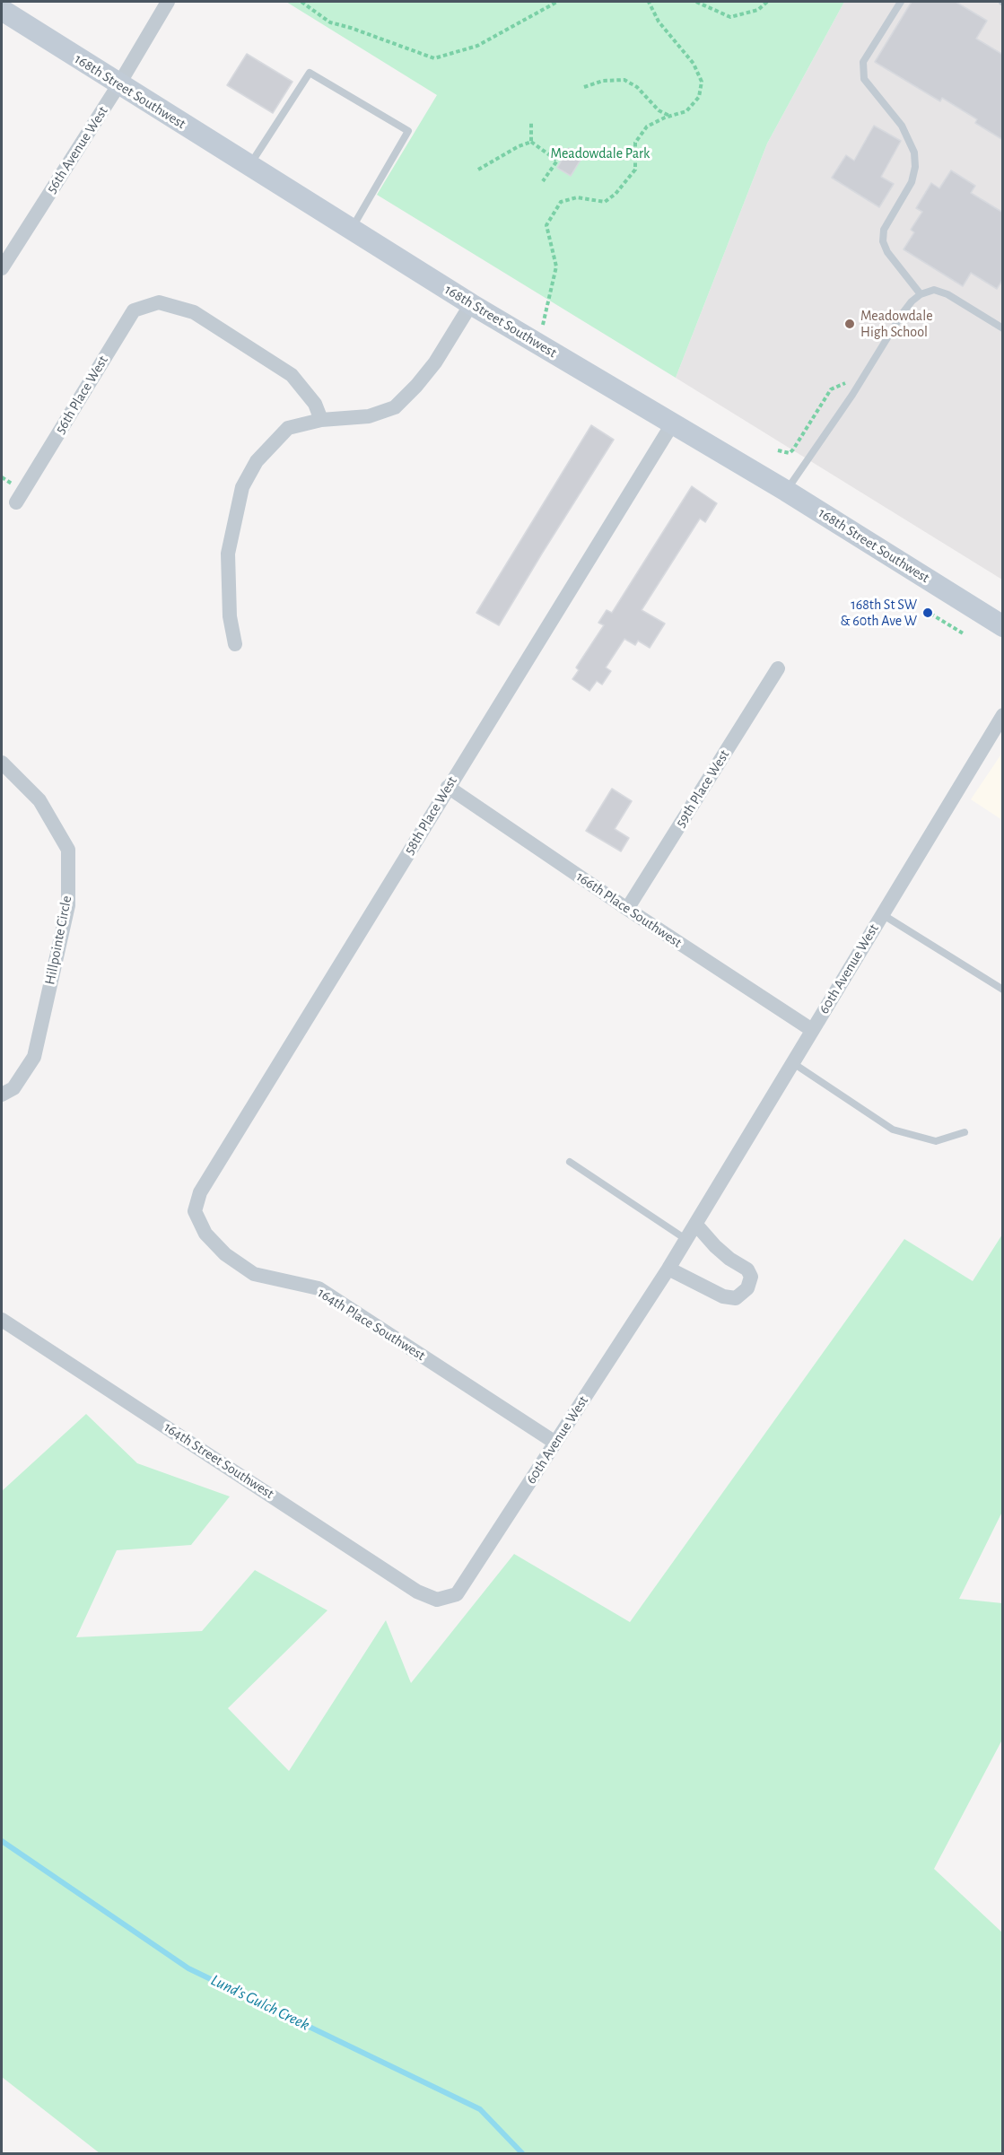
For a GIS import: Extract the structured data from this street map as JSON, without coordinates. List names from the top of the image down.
{
  "streets": {
    "main road": ["168th Street Southwest"],
    "street": [
      "56th Avenue West",
      "56th Place West",
      "59th Place West",
      "58th Place West",
      "166th Place Southwest",
      "Hillpointe Circle",
      "60th Avenue West",
      "164th Place Southwest",
      "164th Street Southwest"
    ]
  },
  "crossings": [
    ["168th Street Southwest", "56th Avenue West"],
    ["168th Street Southwest", "58th Place West"],
    ["59th Place West", "166th Place Southwest"],
    ["58th Place West", "166th Place Southwest"],
    ["58th Place West", "164th Place Southwest"],
    ["166th Place Southwest", "60th Avenue West"],
    ["60th Avenue West", "164th Place Southwest"],
    ["60th Avenue West", "164th Street Southwest"]
  ],
  "water": ["Lund's Gulch Creek"],
  "parks": ["Meadowdale Park"],
  "places": ["Meadowdale High School", "168th St SW & 60th Ave W"]
}
